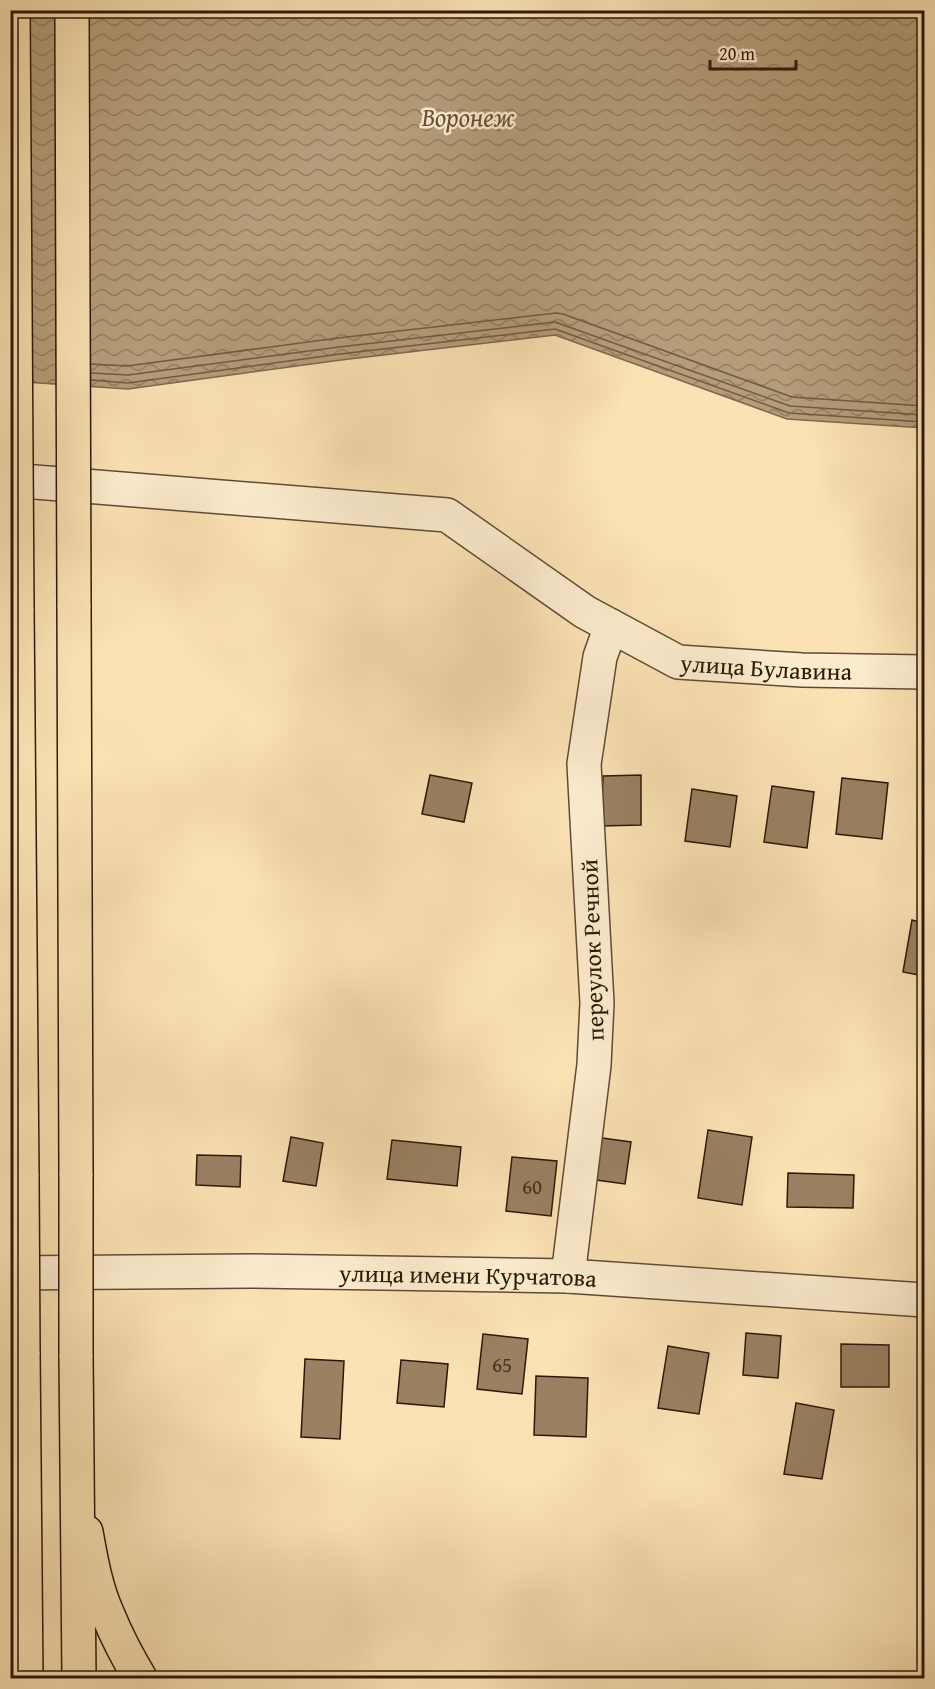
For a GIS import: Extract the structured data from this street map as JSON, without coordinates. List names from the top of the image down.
{
  "streets": {
    "street": ["улица Булавина", "переулок Речной", "улица имени Курчатова"]
  },
  "crossings": [
    ["улица Булавина", "переулок Речной"],
    ["переулок Речной", "улица имени Курчатова"]
  ],
  "water": ["Воронеж"],
  "house_numbers": ["60", "65"],
  "scale_bar": "20 m"
}
